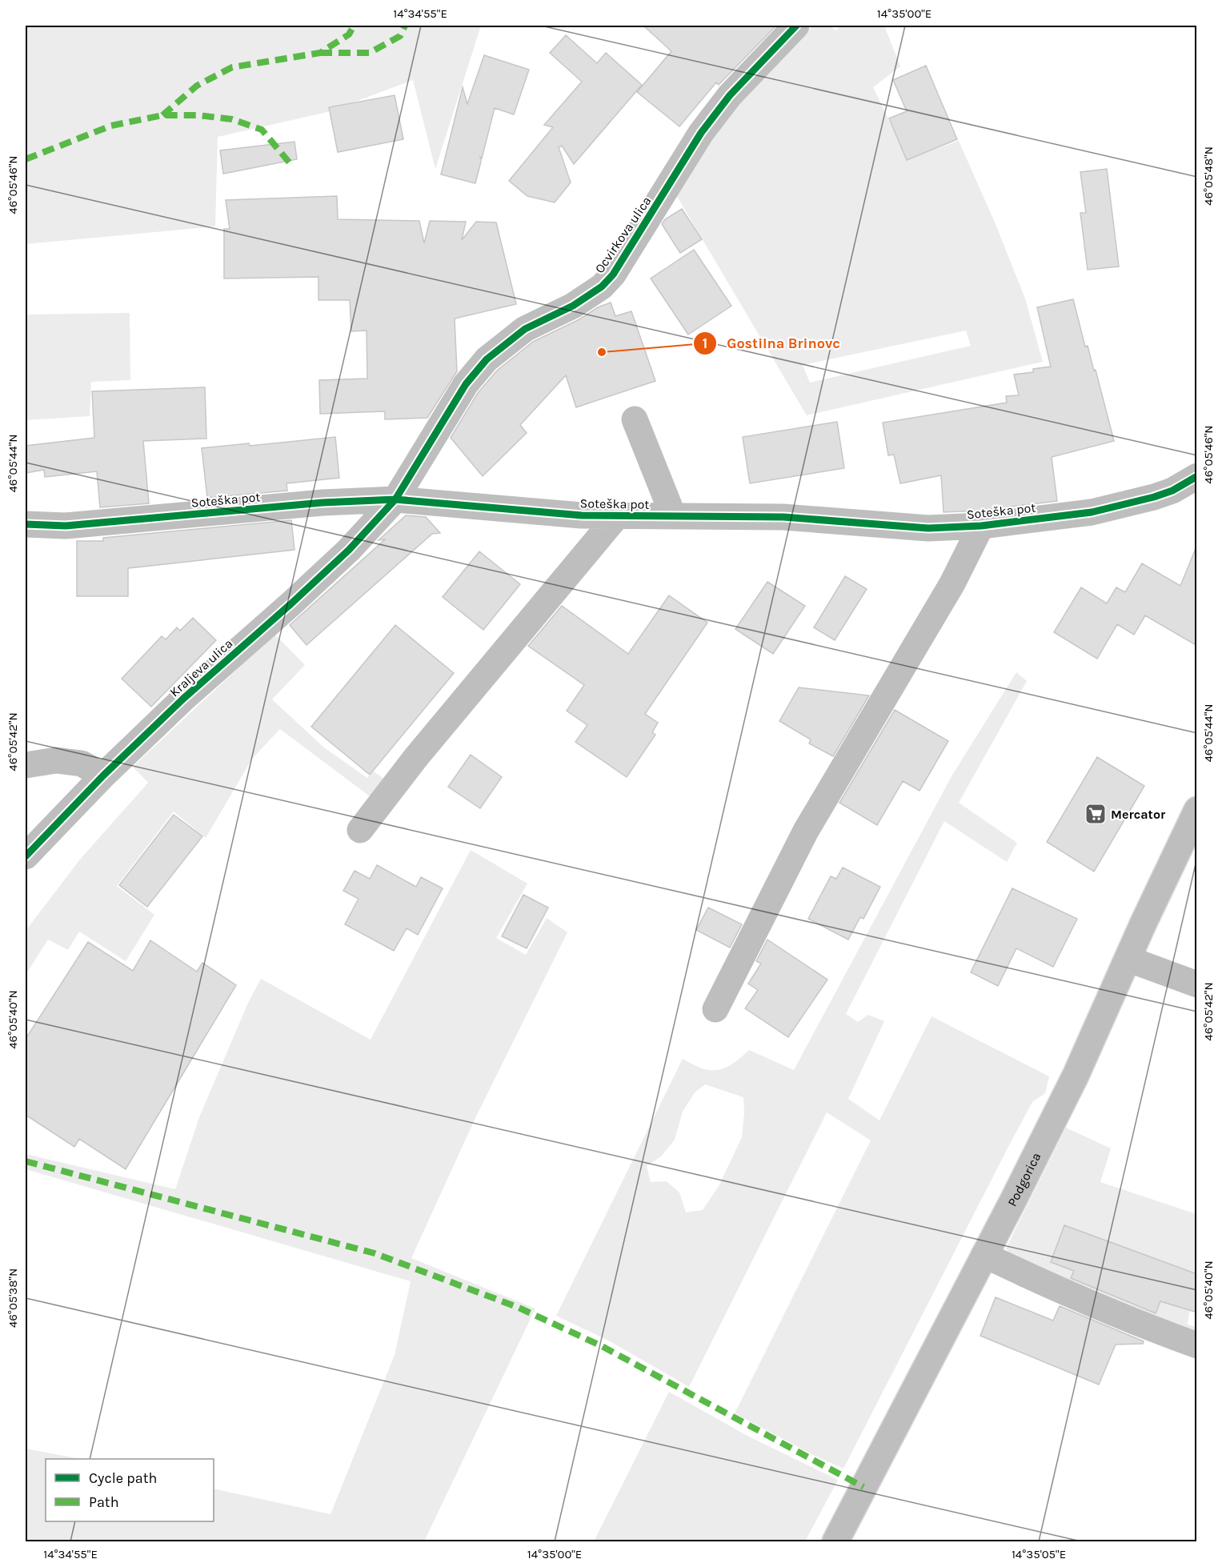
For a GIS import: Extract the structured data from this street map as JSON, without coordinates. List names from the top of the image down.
{
  "streets": {
    "street": [
      "Ocvirkova ulica",
      "Soteška pot",
      "Kraljeva ulica",
      "Podgorica"
    ]
  },
  "crossings": [
    ["Ocvirkova ulica", "Soteška pot"],
    ["Ocvirkova ulica", "Kraljeva ulica"],
    ["Soteška pot", "Kraljeva ulica"]
  ],
  "places": {
    "other": ["Gostilna Brinovc"],
    "supermarket": ["Mercator"]
  },
  "legend": ["Cycle path", "Path"],
  "coordinates": [
    "14°34'55\"E",
    "14°35'00\"E",
    "46°05'48\"N",
    "46°05'46\"N",
    "46°05'44\"N",
    "46°05'42\"N",
    "46°05'40\"N",
    "46°05'38\"N",
    "14°35'05\"E"
  ]
}
